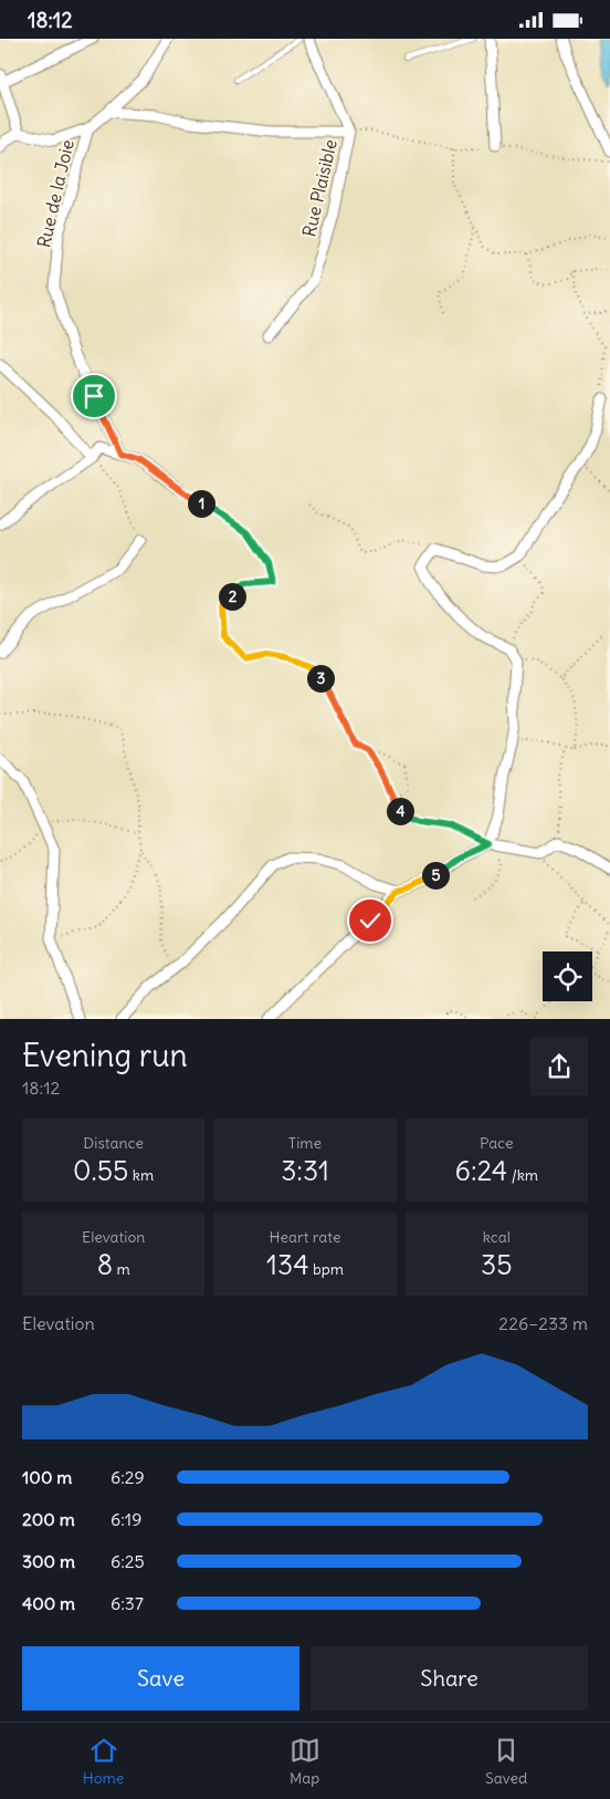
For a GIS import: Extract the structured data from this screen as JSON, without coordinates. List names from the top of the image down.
{
  "streets": {
    "street": ["Rue Plaisible", "Rue de la Joie"]
  },
  "page": {
    "status": "18:12",
    "pins": [
      "1",
      "2",
      "3",
      "4",
      "5"
    ],
    "heading": ["Evening run", "18:12"],
    "stats": [
      ["Distance", "0.55 km"],
      ["Time", "3:31"],
      ["Pace", "6:24 /km"],
      ["Elevation", "8 m"],
      ["Heart rate", "134 bpm"],
      ["kcal", "35"]
    ],
    "chart": ["Elevation", "226–233 m"],
    "list": [
      {
        "name": "100 m",
        "note": "6:29"
      },
      {
        "name": "200 m",
        "note": "6:19"
      },
      {
        "name": "300 m",
        "note": "6:25"
      },
      {
        "name": "400 m",
        "note": "6:37"
      }
    ],
    "buttons": ["Save", "Share"],
    "tabs": ["Home", "Map", "Saved"]
  }
}
